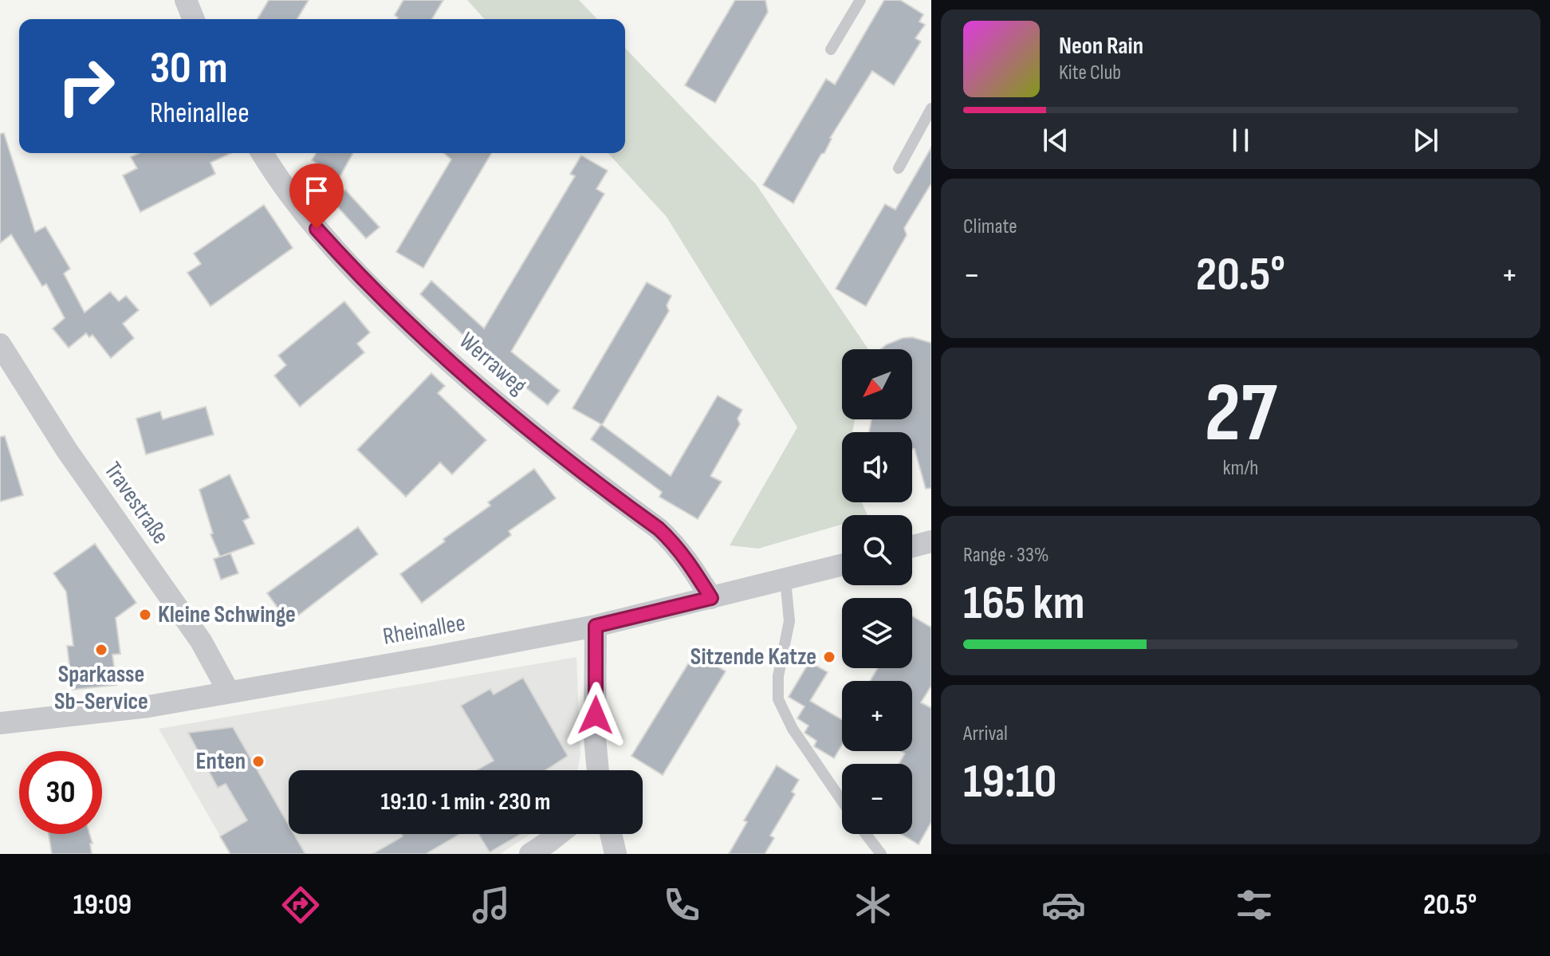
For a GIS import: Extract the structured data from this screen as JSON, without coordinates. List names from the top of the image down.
{
  "streets": {
    "street": ["Werraweg", "Travestraße", "Rheinallee"]
  },
  "crossings": [
    ["Werraweg", "Rheinallee"],
    ["Travestraße", "Rheinallee"]
  ],
  "places": [
    "Kleine Schwinge",
    "Sparkasse Sb-Service",
    "Sitzende Katze",
    "Enten"
  ],
  "north": "bottom left",
  "page": {
    "turn": ["30 m", "Rheinallee"],
    "song": ["Neon Rain", "Kite Club"],
    "tile": [
      "Climate",
      ["27", "km/h"],
      ["Range · 33%", "165 km"],
      ["Arrival", "19:10"]
    ],
    "heat": ["−", "20.5°", "+"],
    "map_buttons": ["+", "−"],
    "limit": "30",
    "trip": "19:10 · 1 min · 230 m",
    "tabs": ["19:09", "20.5°"]
  }
}
